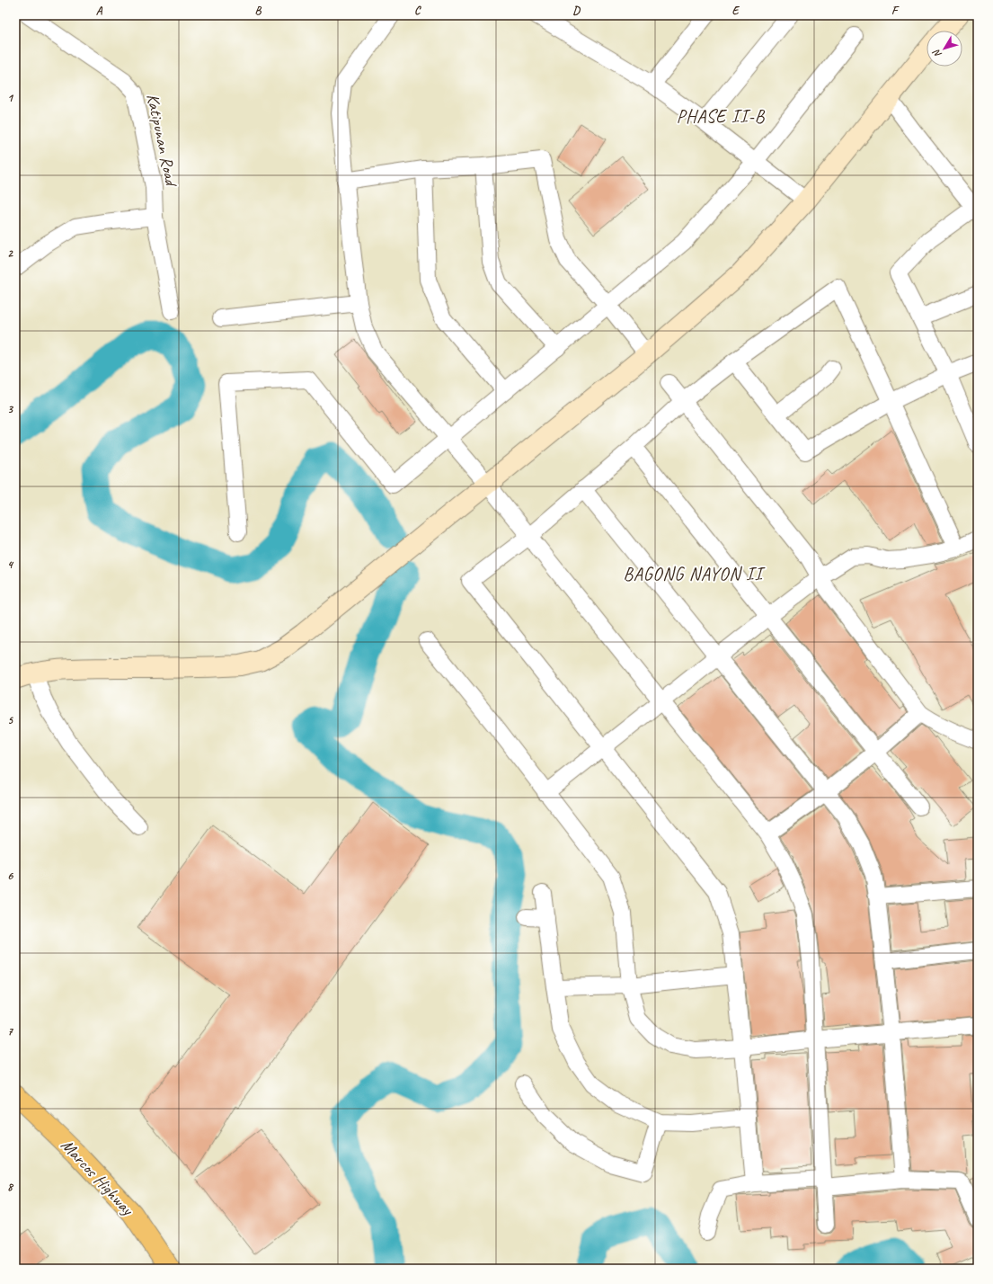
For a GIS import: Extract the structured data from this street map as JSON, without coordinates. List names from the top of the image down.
{
  "streets": {
    "main road": ["Marcos Highway"],
    "street": ["Katipunan Road"]
  },
  "districts": ["PHASE II-B", "BAGONG NAYON II"],
  "north": "bottom left",
  "grid": {
    "columns": [
      "A",
      "B",
      "C",
      "D",
      "E",
      "F"
    ],
    "rows": [
      "1",
      "2",
      "3",
      "4",
      "5",
      "6",
      "7",
      "8"
    ]
  }
}
